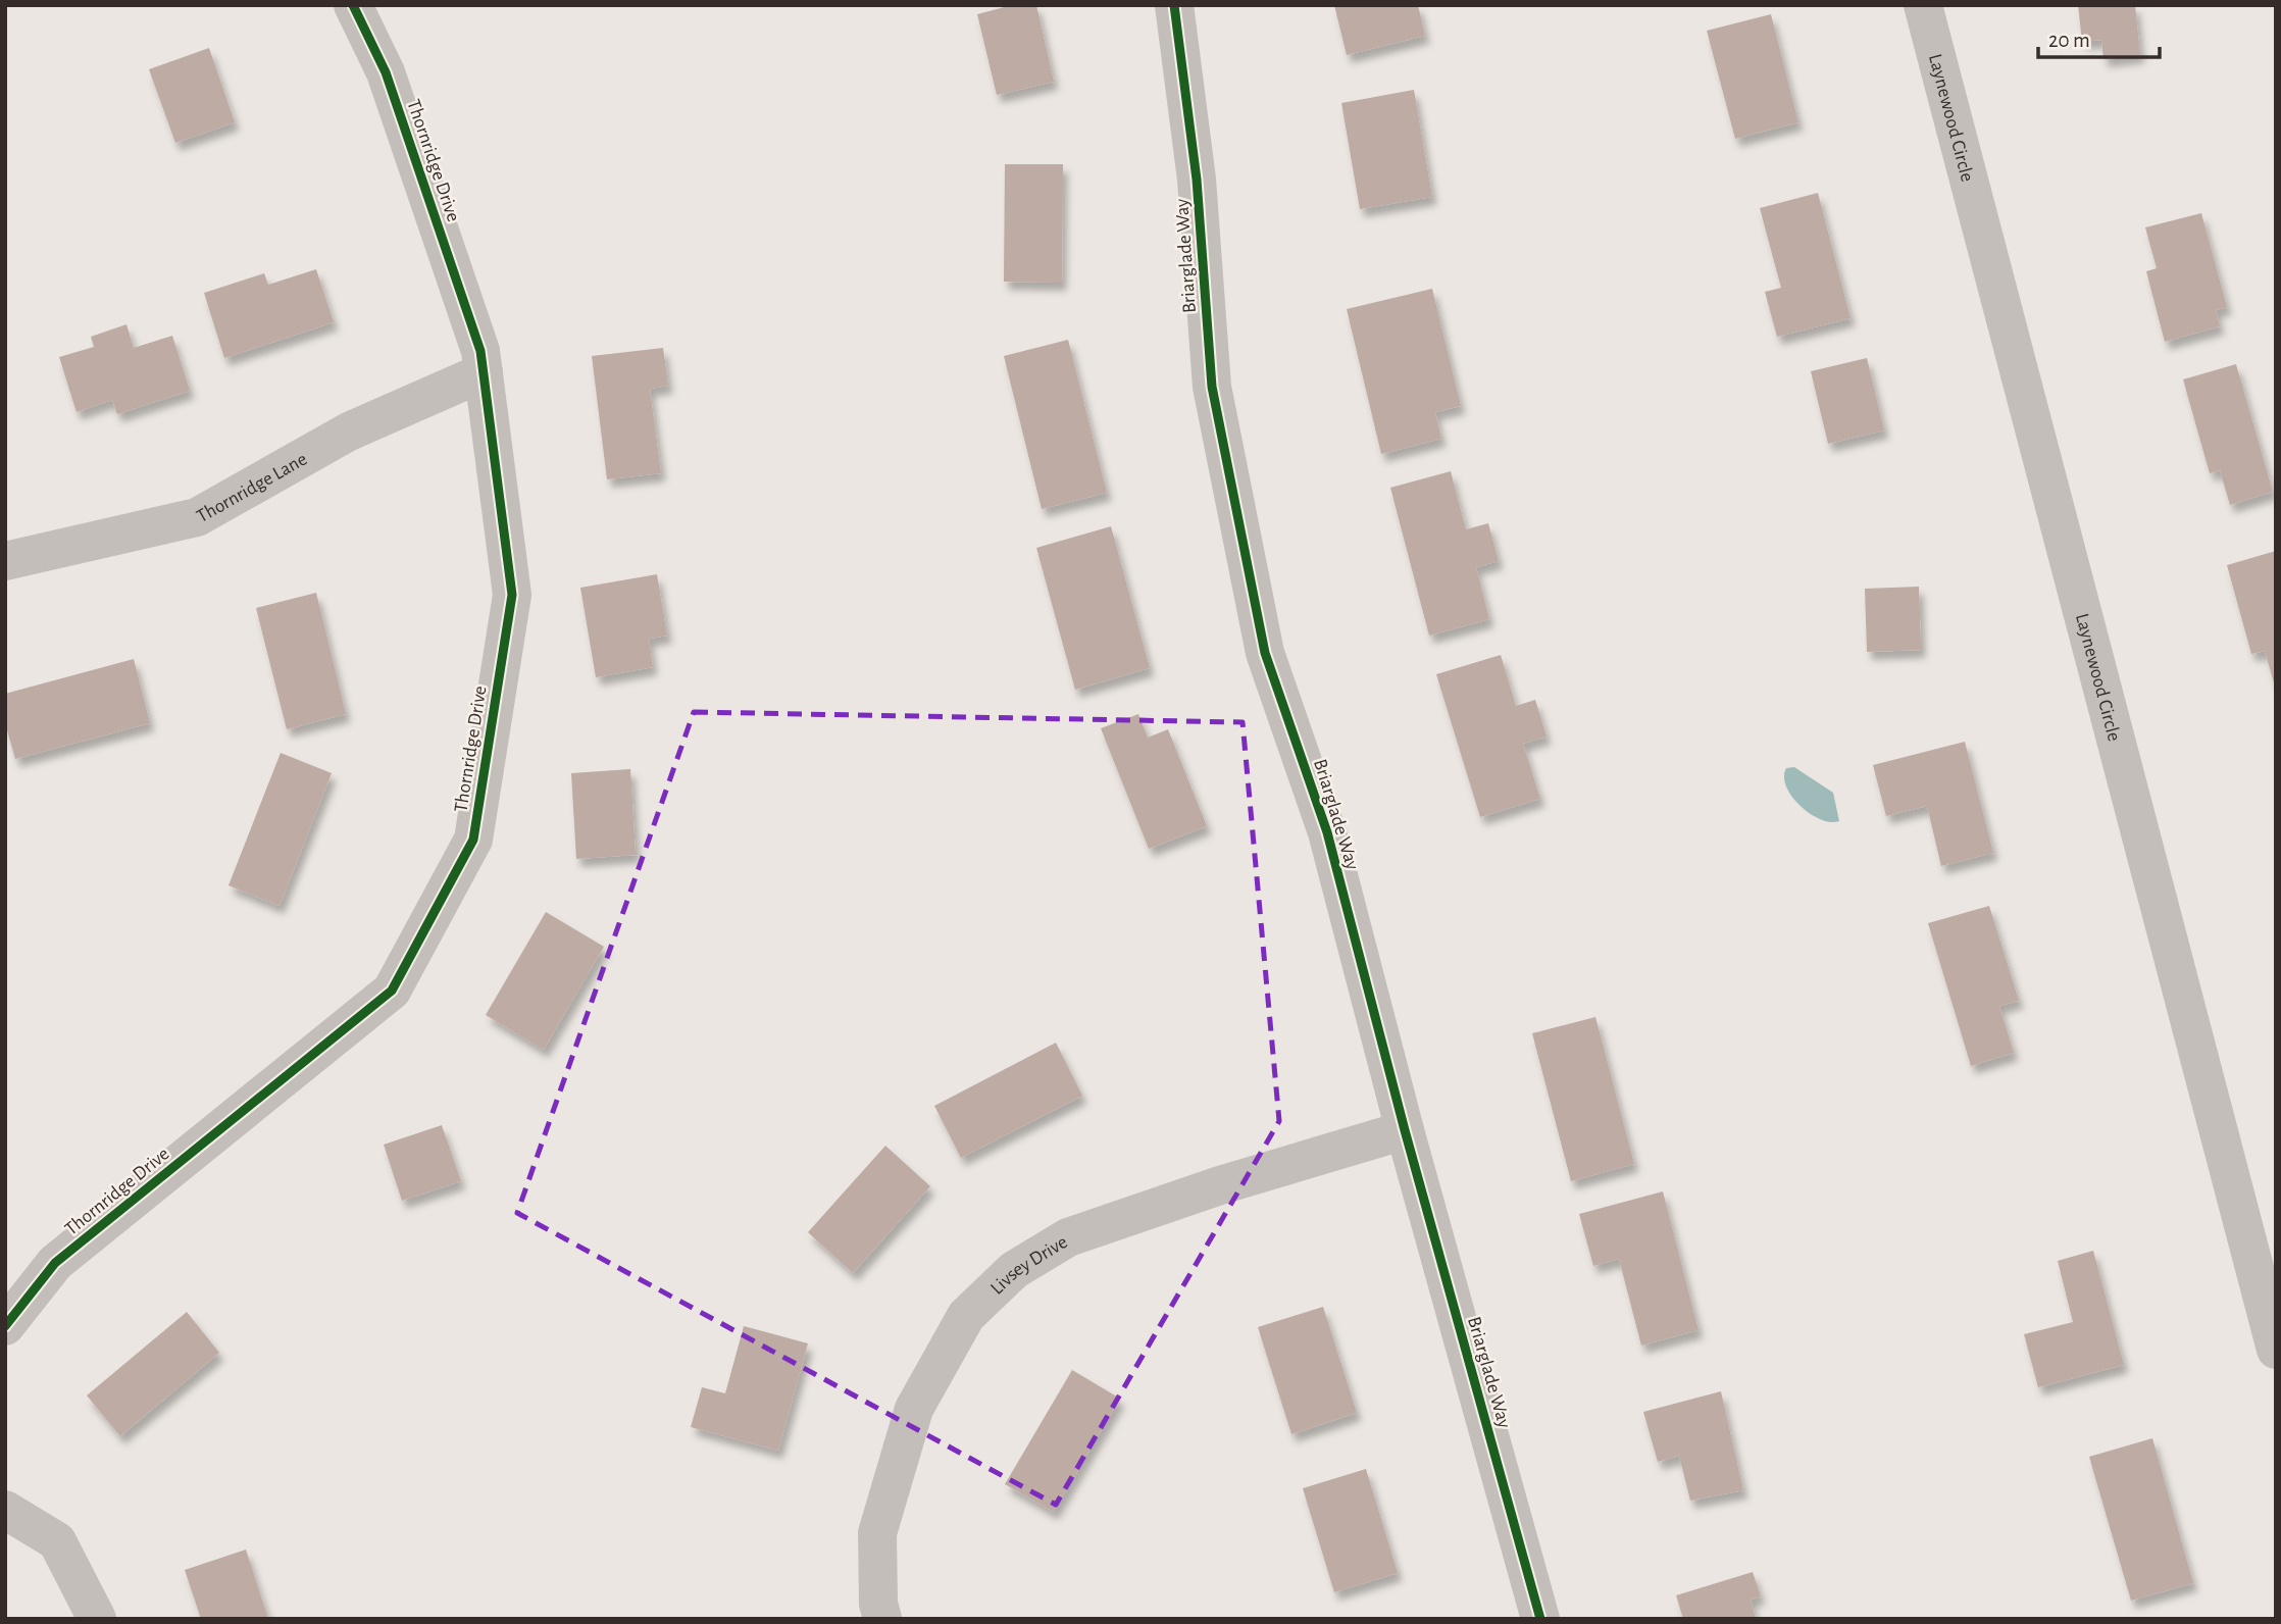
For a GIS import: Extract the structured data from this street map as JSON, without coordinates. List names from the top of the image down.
{
  "streets": {
    "street": [
      "Laynewood Circle",
      "Thornridge Drive",
      "Briarglade Way",
      "Thornridge Lane",
      "Livsey Drive"
    ]
  },
  "crossings": [
    ["Thornridge Drive", "Thornridge Lane"],
    ["Briarglade Way", "Livsey Drive"]
  ],
  "scale_bar": "20 m"
}
